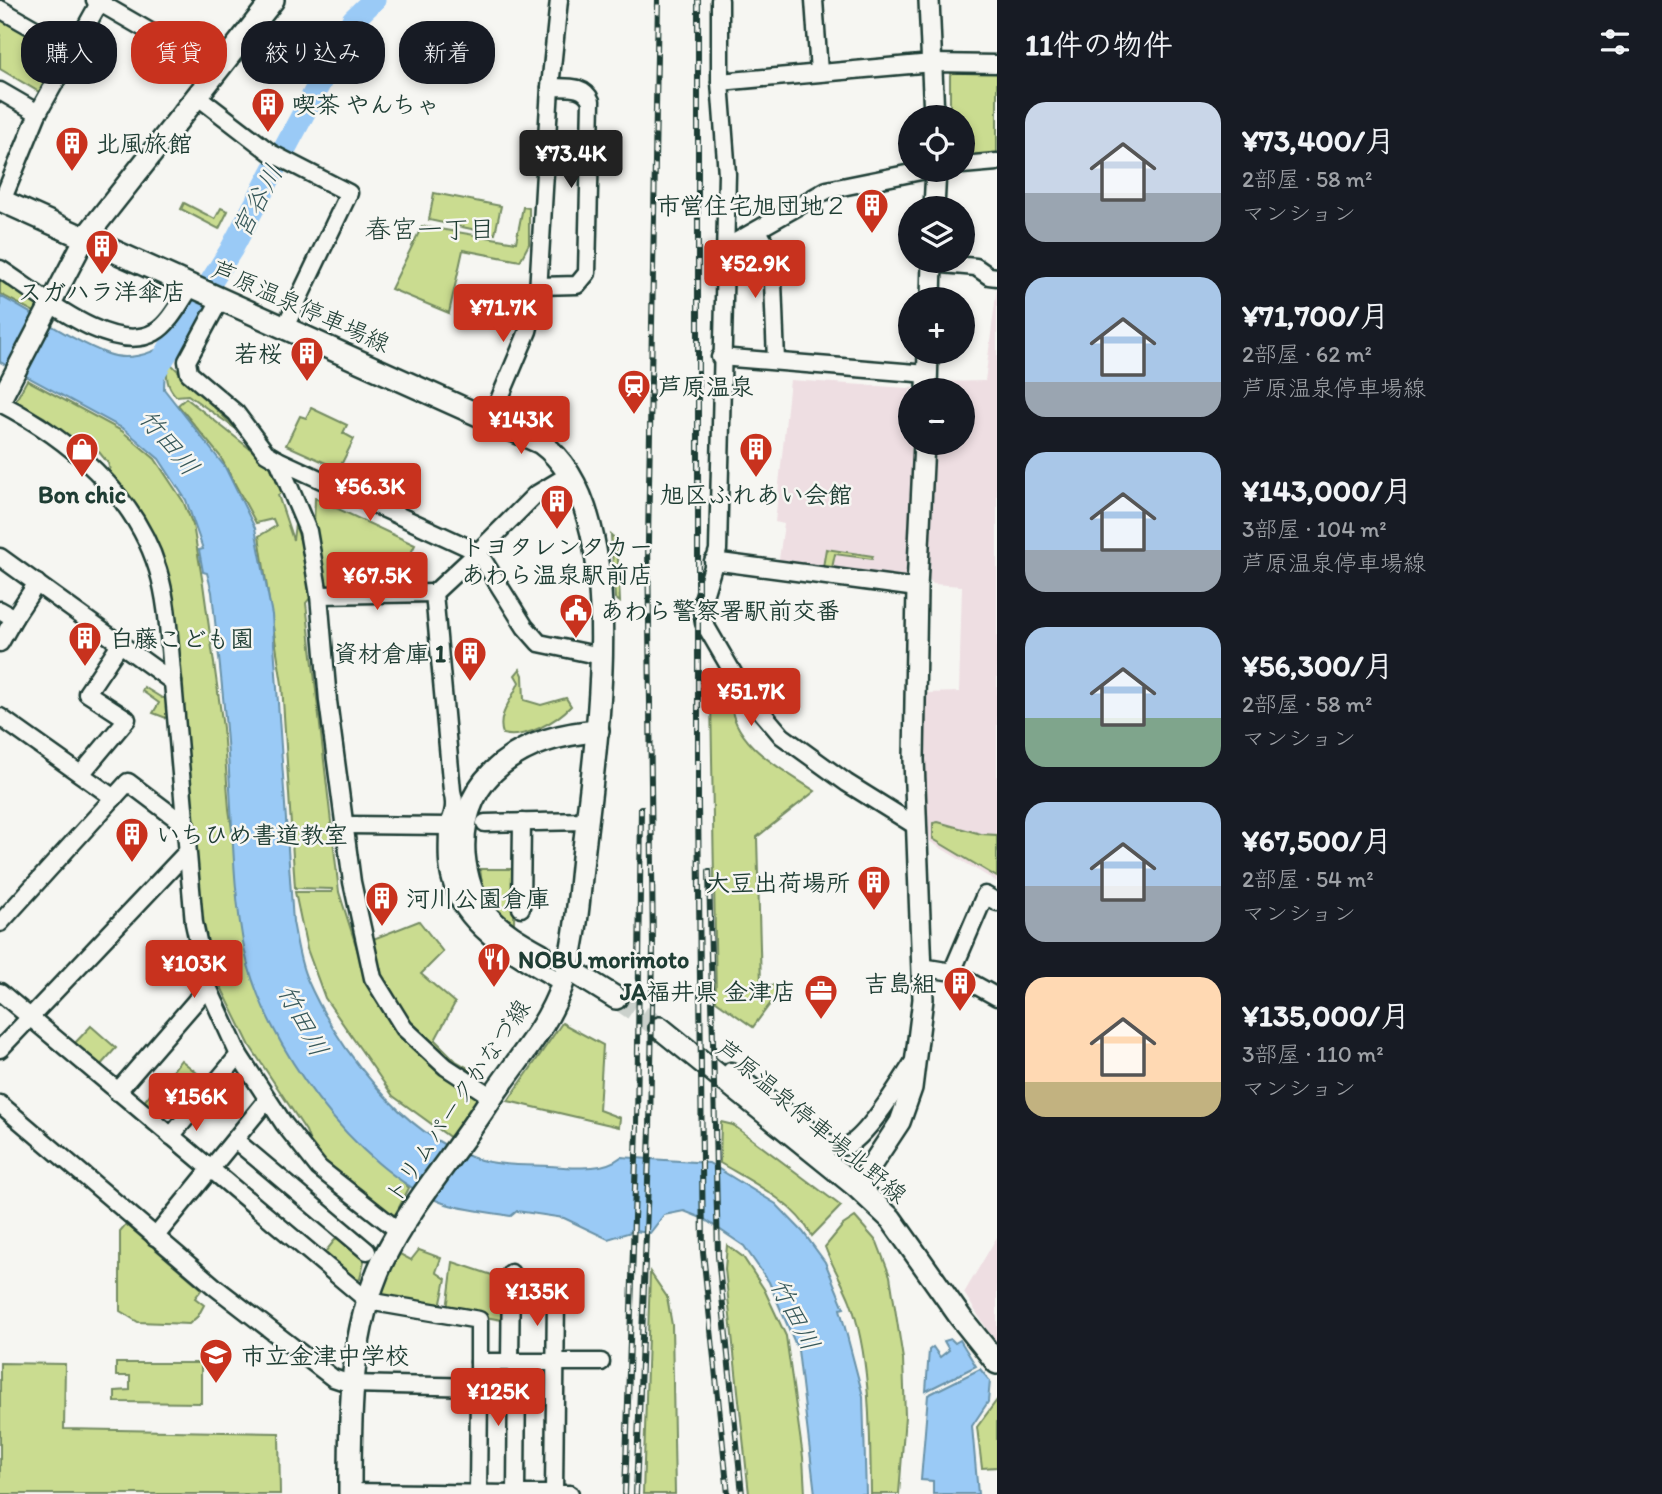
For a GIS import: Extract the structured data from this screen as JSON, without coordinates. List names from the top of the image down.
{
  "streets": {
    "main road": ["芦原温泉停車場線", "トリムパークかなづ線", "芦原温泉停車場北野線"]
  },
  "districts": ["春宮一丁目"],
  "water": ["宮谷川", "竹田川"],
  "places": {
    "building": [
      "喫茶 やんちゃ",
      "北風旅館",
      "市営住宅旭団地２",
      "スガハラ洋傘店",
      "若桜",
      "旭区ふれあい会館",
      "トヨタレンタカー あわら温泉駅前店",
      "白藤こども園",
      "資材倉庫 1",
      "いちひめ書道教室",
      "大豆出荷場所",
      "河川公園倉庫",
      "吉島組"
    ],
    "station": ["芦原温泉"],
    "shop": ["Bon chic"],
    "public building": ["あわら警察署駅前交番"],
    "restaurant": ["NOBU morimoto"],
    "office": ["JA福井県 金津店"],
    "school or university": ["市立金津中学校"]
  },
  "page": {
    "heading": "11件の物件",
    "chip": [
      "購入",
      "賃貸",
      "絞り込み",
      "新着"
    ],
    "list": [
      {
        "name": "¥73,400/月",
        "note": "2部屋 · 58 m² · マンション"
      },
      {
        "name": "¥71,700/月",
        "note": "2部屋 · 62 m² · 芦原温泉停車場線"
      },
      {
        "name": "¥143,000/月",
        "note": "3部屋 · 104 m² · 芦原温泉停車場線"
      },
      {
        "name": "¥56,300/月",
        "note": "2部屋 · 58 m² · マンション"
      },
      {
        "name": "¥67,500/月",
        "note": "2部屋 · 54 m² · マンション"
      },
      {
        "name": "¥135,000/月",
        "note": "3部屋 · 110 m² · マンション"
      }
    ],
    "map_buttons": ["+", "−"],
    "price": [
      "¥73.4K",
      "¥52.9K",
      "¥71.7K",
      "¥143K",
      "¥56.3K",
      "¥67.5K",
      "¥51.7K",
      "¥103K",
      "¥156K",
      "¥135K",
      "¥125K"
    ]
  }
}
